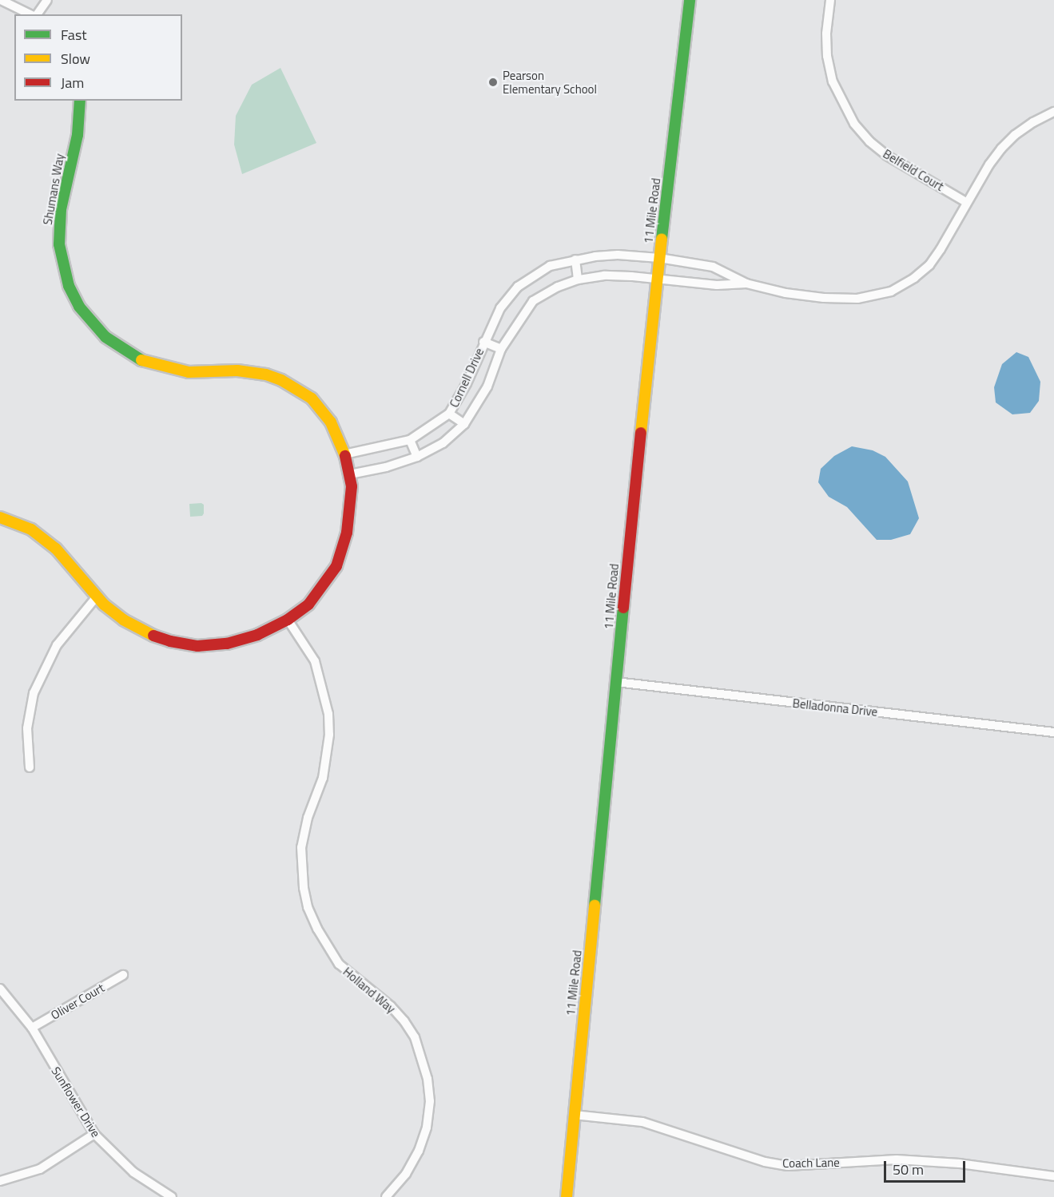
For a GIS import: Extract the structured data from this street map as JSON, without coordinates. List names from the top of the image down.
{
  "streets": {
    "street": [
      "Belfield Court",
      "Shumans Way",
      "11 Mile Road",
      "Cornell Drive",
      "Belladonna Drive",
      "Holland Way",
      "Oliver Court",
      "Sunflower Drive",
      "Coach Lane"
    ]
  },
  "crossings": [
    ["Shumans Way", "Cornell Drive"],
    ["Shumans Way", "Holland Way"],
    ["11 Mile Road", "Cornell Drive"],
    ["11 Mile Road", "Belladonna Drive"],
    ["11 Mile Road", "Coach Lane"],
    ["Oliver Court", "Sunflower Drive"]
  ],
  "places": ["Pearson Elementary School"],
  "legend": ["Fast", "Slow", "Jam"],
  "scale_bar": "50 m"
}
